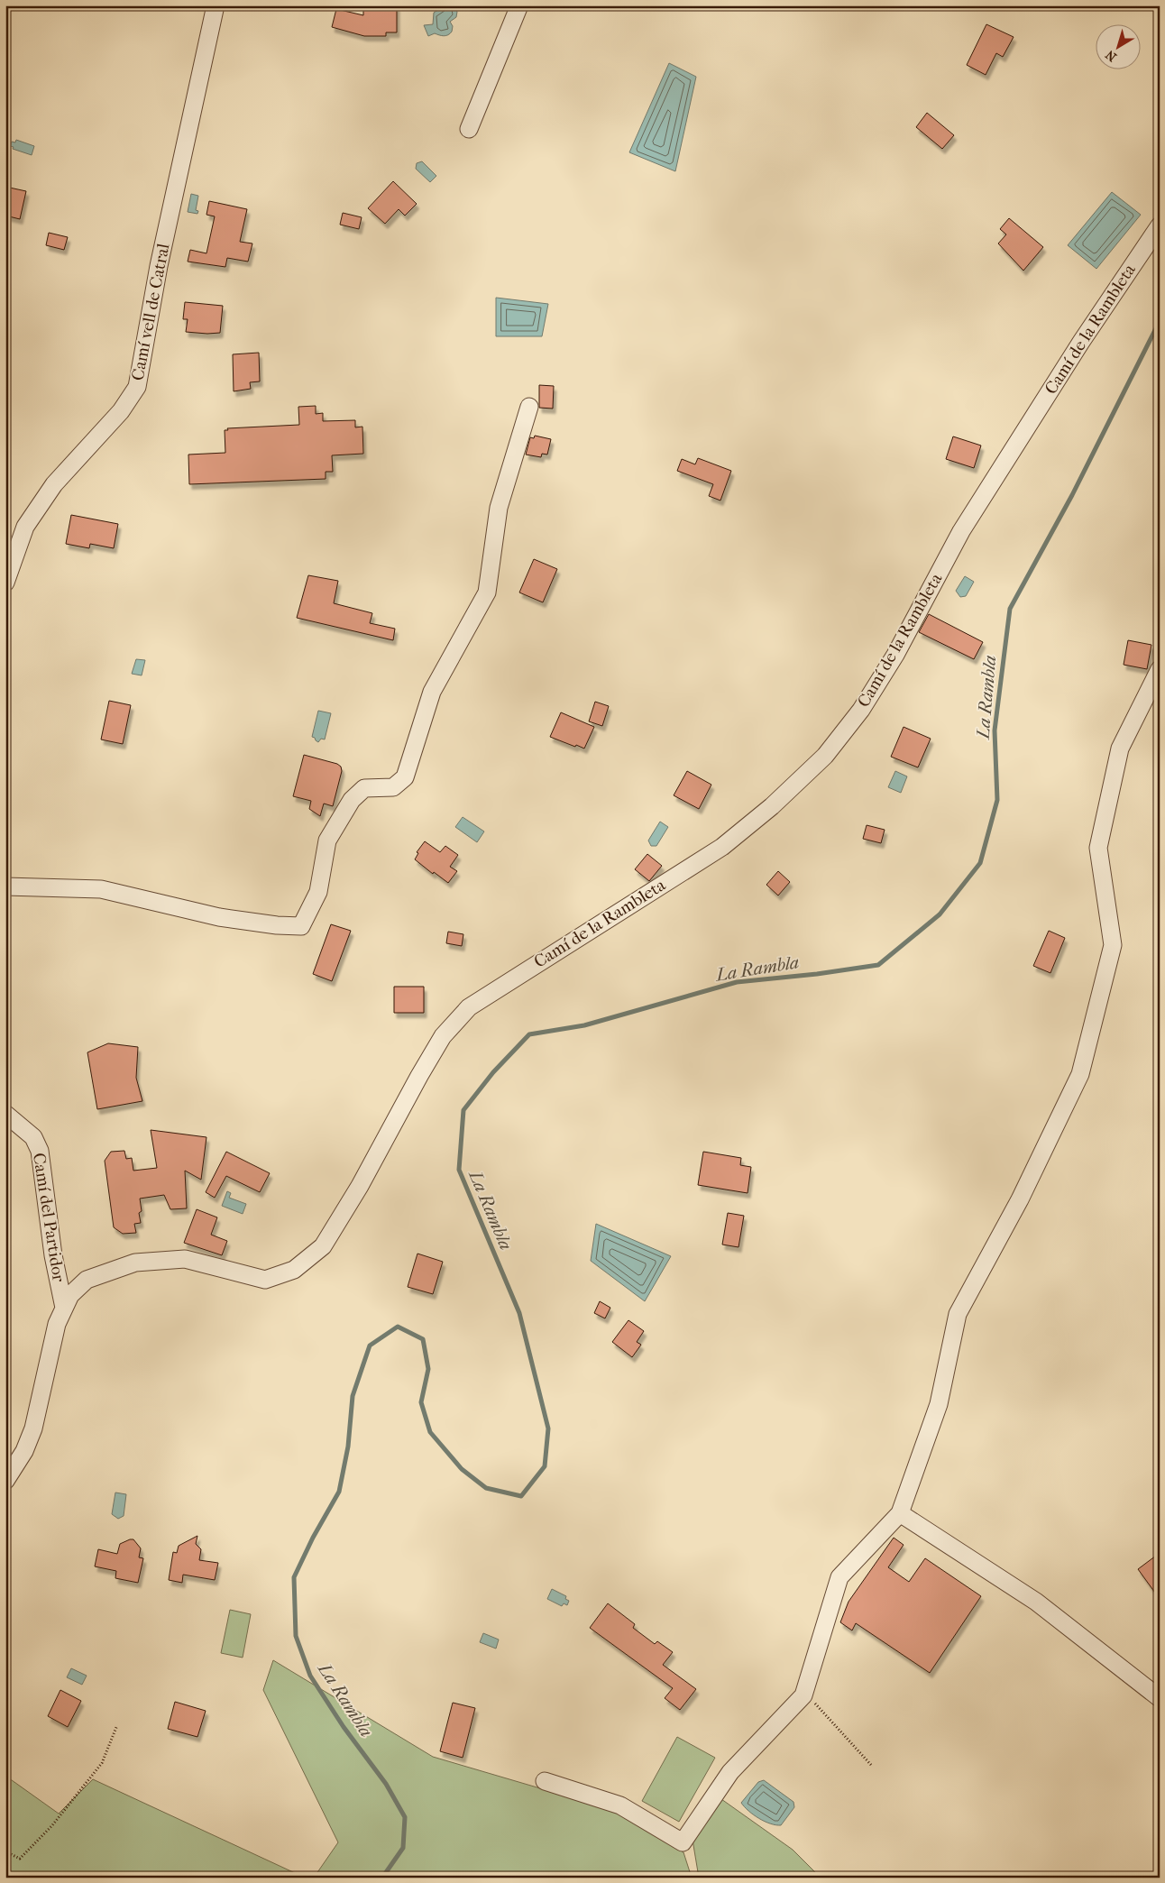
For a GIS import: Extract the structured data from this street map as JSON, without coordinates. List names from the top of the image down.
{
  "streets": {
    "street": ["Camí vell de Catral", "Camí de la Rambleta", "Camí del Partidor"]
  },
  "crossings": [
    ["Camí de la Rambleta", "Camí del Partidor"]
  ],
  "water": ["La Rambla"],
  "north": "bottom left"
}
